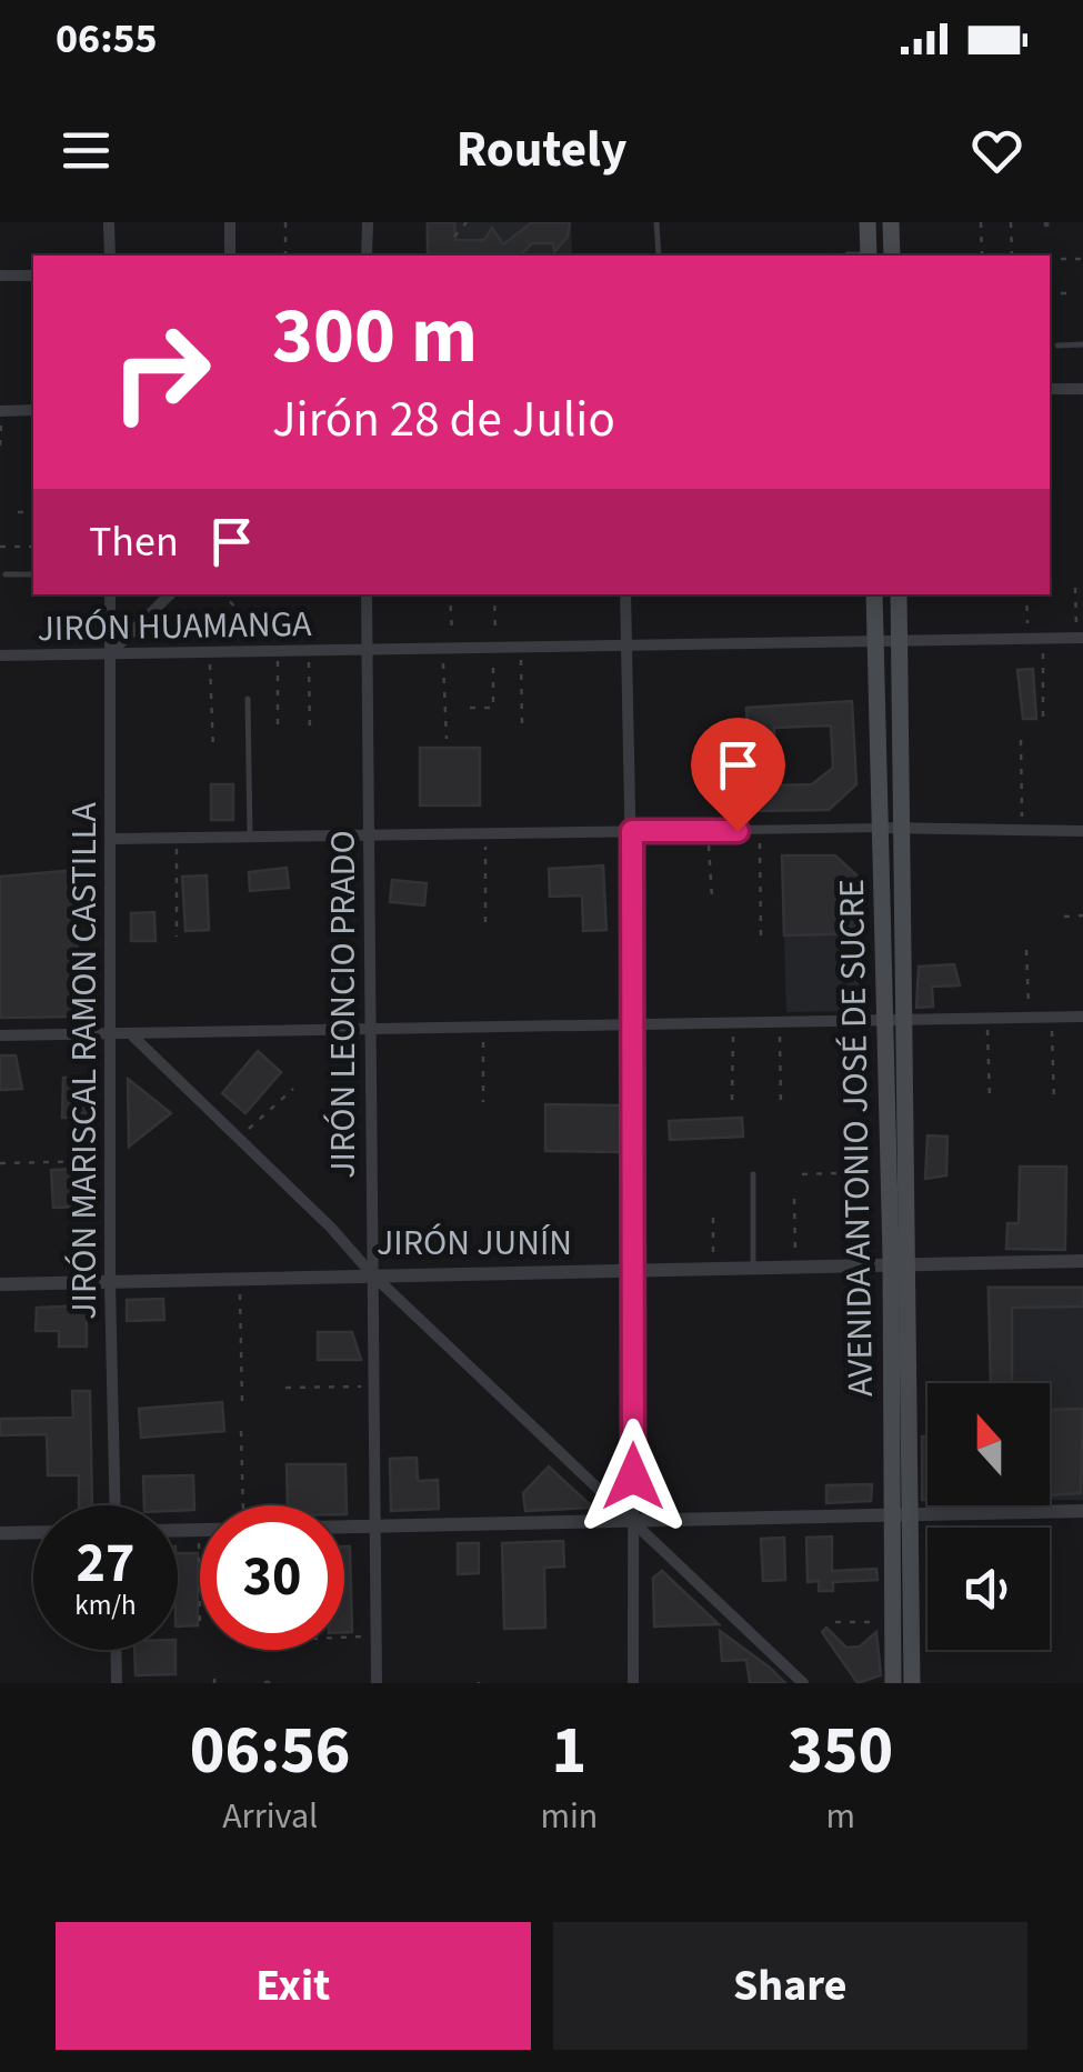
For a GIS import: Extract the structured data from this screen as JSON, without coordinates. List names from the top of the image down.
{
  "streets": {
    "main road": ["AVENIDA ANTONIO JOSÉ DE SUCRE"],
    "street": [
      "JIRÓN HUAMANGA",
      "JIRÓN LEONCIO PRADO",
      "JIRÓN MARISCAL RAMON CASTILLA",
      "JIRÓN JUNÍN"
    ]
  },
  "crossings": [
    ["JIRÓN HUAMANGA", "JIRÓN LEONCIO PRADO"],
    ["JIRÓN HUAMANGA", "JIRÓN MARISCAL RAMON CASTILLA"],
    ["JIRÓN HUAMANGA", "AVENIDA ANTONIO JOSÉ DE SUCRE"],
    ["JIRÓN LEONCIO PRADO", "JIRÓN JUNÍN"],
    ["JIRÓN MARISCAL RAMON CASTILLA", "JIRÓN JUNÍN"],
    ["AVENIDA ANTONIO JOSÉ DE SUCRE", "JIRÓN JUNÍN"]
  ],
  "north": "top",
  "page": {
    "status": "06:55",
    "header": "Routely",
    "turn": ["300 m", "Jirón 28 de Julio"],
    "then": "Then",
    "speed": "27 km/h",
    "limit": "30",
    "eta": [
      "06:56",
      "Arrival",
      "1",
      "min",
      "350",
      "m"
    ],
    "buttons": ["Exit", "Share"]
  }
}
